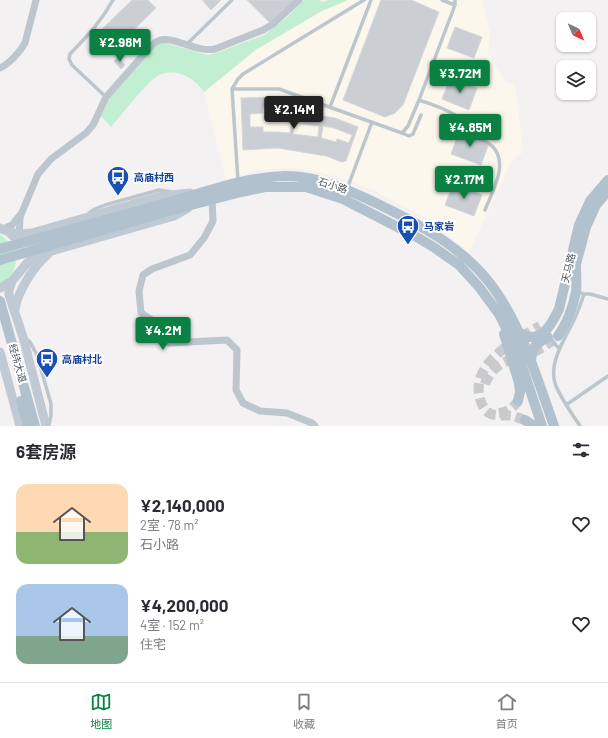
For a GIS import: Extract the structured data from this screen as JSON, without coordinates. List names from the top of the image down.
{
  "streets": {
    "main road": ["石小路", "天马路", "经纬大道"]
  },
  "crossings": [
    ["石小路", "天马路"]
  ],
  "places": {
    "bus stop": ["高庙村西", "马家岩", "高庙村北"]
  },
  "north": "bottom right",
  "page": {
    "price": [
      "¥2.98M",
      "¥3.72M",
      "¥2.14M",
      "¥4.85M",
      "¥2.17M",
      "¥4.2M"
    ],
    "heading": "6套房源",
    "list": [
      {
        "name": "¥2,140,000",
        "note": "2室 · 78 m² · 石小路"
      },
      {
        "name": "¥4,200,000",
        "note": "4室 · 152 m² · 住宅"
      }
    ],
    "tabs": ["地图", "收藏", "首页"]
  }
}
